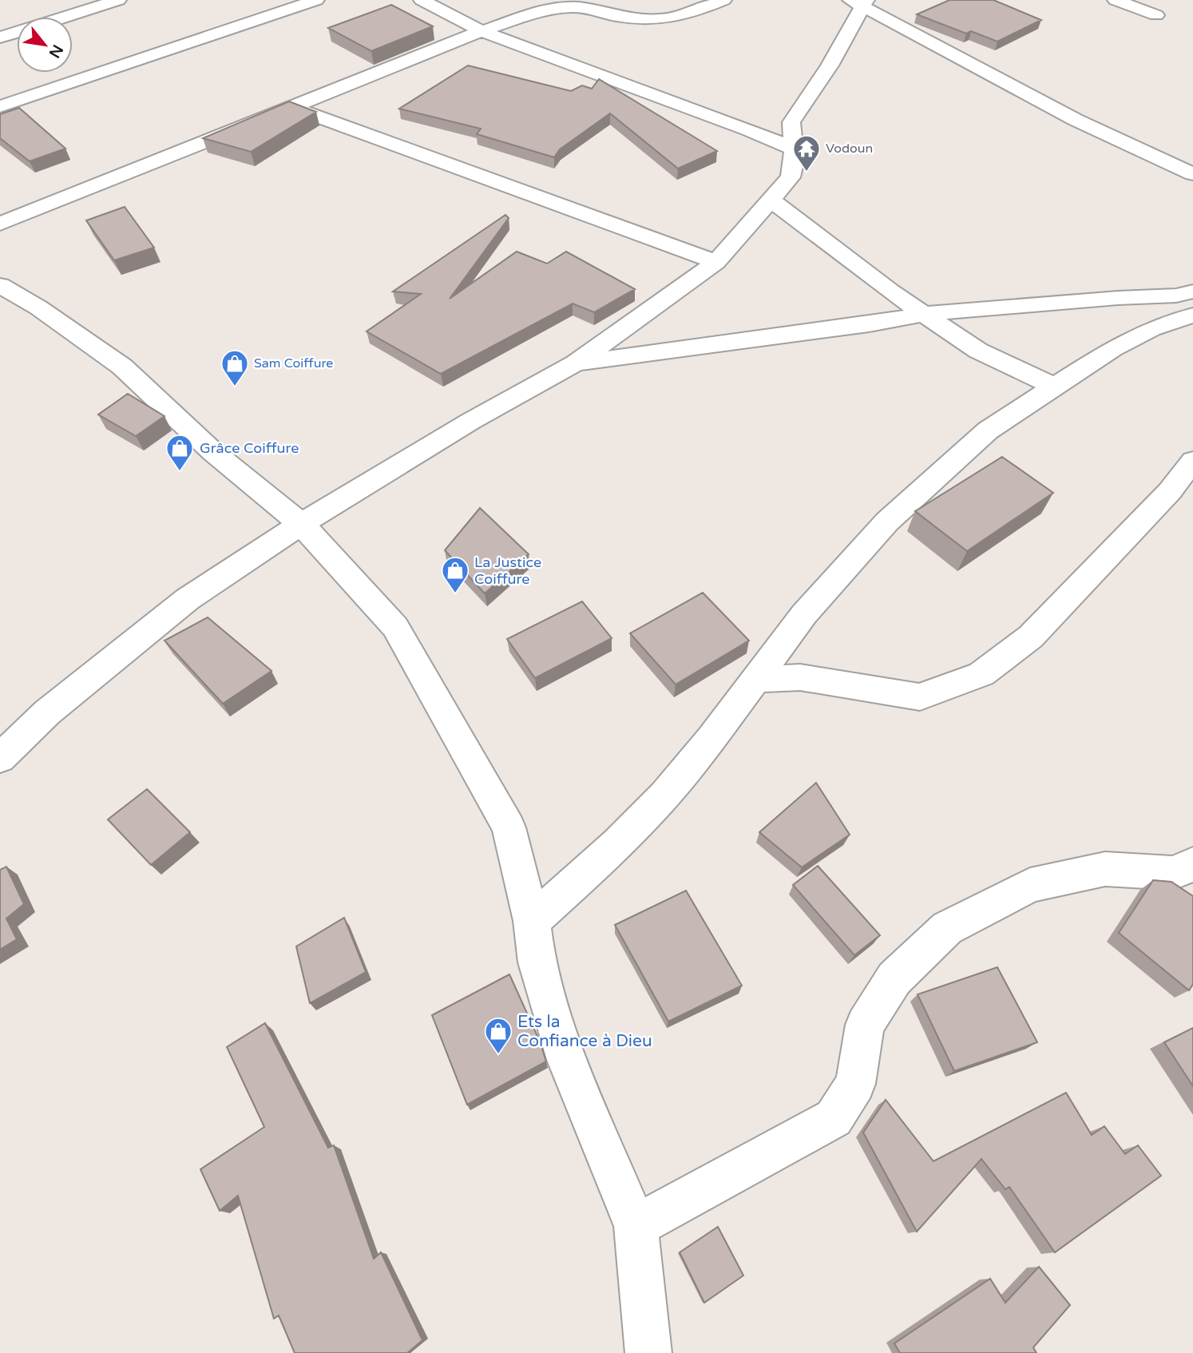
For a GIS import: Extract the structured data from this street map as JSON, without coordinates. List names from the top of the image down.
{
  "places": {
    "temple": ["Vodoun"],
    "shop": [
      "Sam Coiffure",
      "Grâce Coiffure",
      "La Justice Coiffure",
      "Ets la Confiance à Dieu"
    ]
  },
  "north": "bottom right"
}
